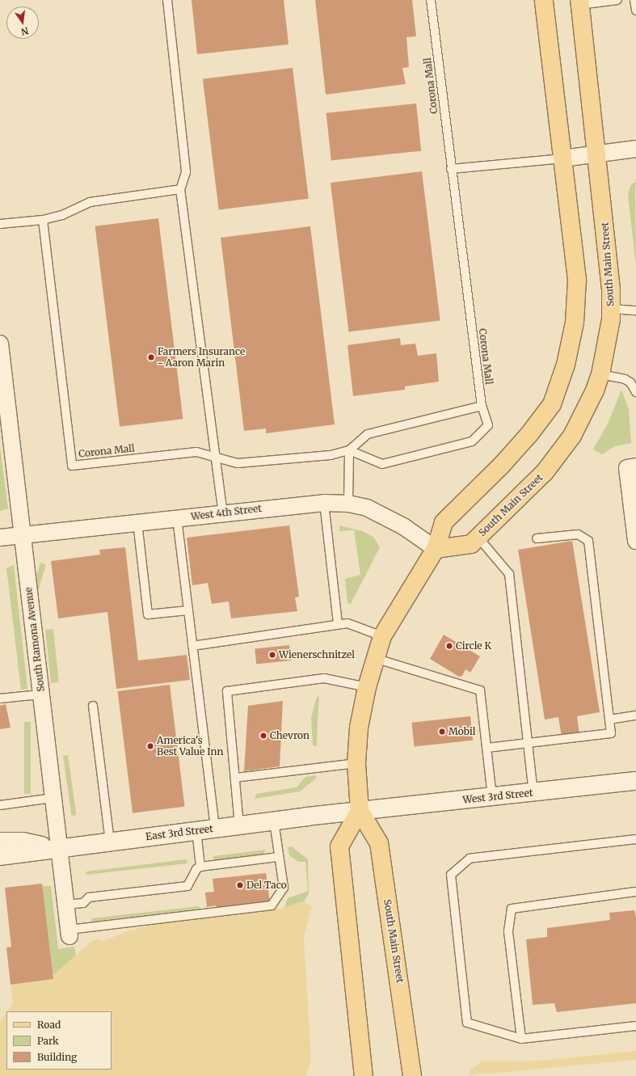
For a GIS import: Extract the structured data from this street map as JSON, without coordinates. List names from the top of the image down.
{
  "streets": {
    "main road": ["South Main Street"],
    "street": [
      "West 4th Street",
      "South Ramona Avenue",
      "West 3rd Street",
      "East 3rd Street"
    ],
    "lane": ["Corona Mall"]
  },
  "crossings": [
    ["South Main Street", "West 4th Street"],
    ["South Main Street", "West 3rd Street"],
    ["South Main Street", "East 3rd Street"],
    ["West 4th Street", "South Ramona Avenue"],
    ["South Ramona Avenue", "East 3rd Street"],
    ["West 3rd Street", "East 3rd Street"]
  ],
  "places": [
    "Farmers Insurance - Aaron Marin",
    "Circle K",
    "Wienerschnitzel",
    "Mobil",
    "Chevron",
    "America's Best Value Inn",
    "Del Taco"
  ],
  "legend": ["Road", "Park", "Building"],
  "north": "bottom"
}
